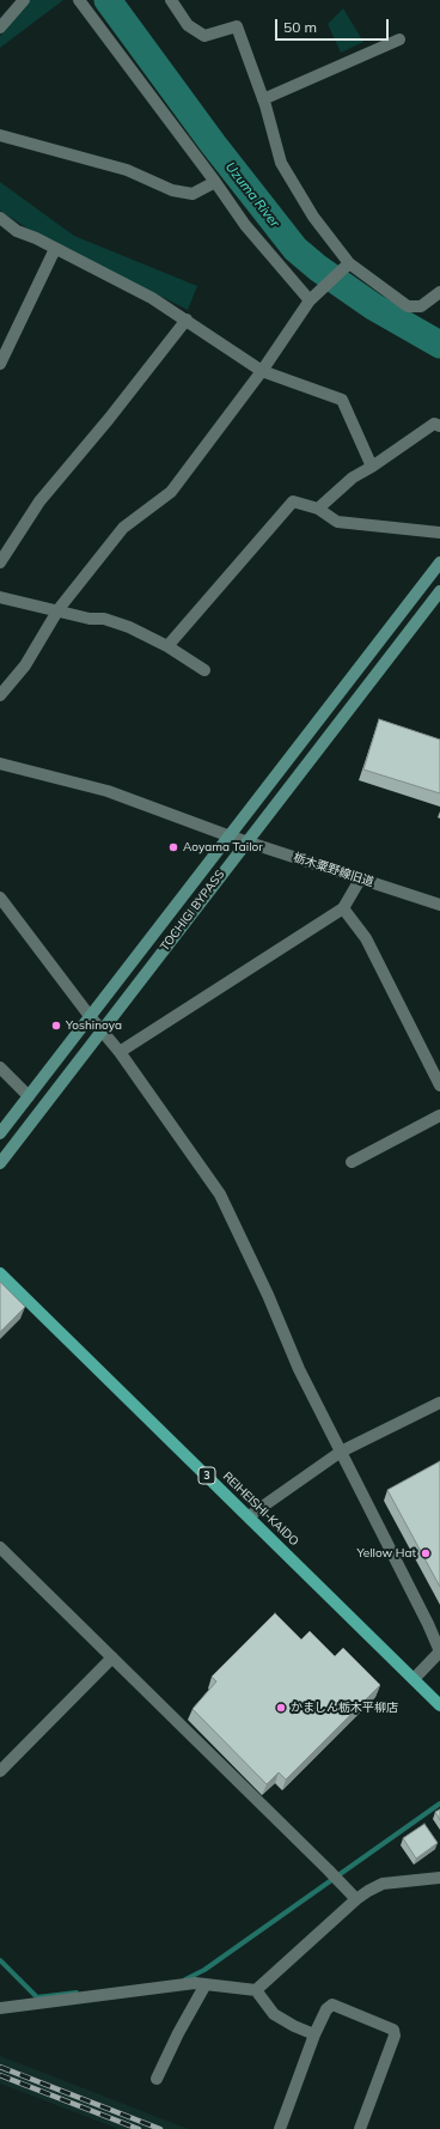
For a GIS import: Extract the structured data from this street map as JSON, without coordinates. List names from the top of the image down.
{
  "streets": {
    "main road": ["TOCHIGI BYPASS", "3", "REIHEISHI-KAIDO"],
    "street": ["栃木粟野線旧道"]
  },
  "crossings": [
    ["栃木粟野線旧道", "TOCHIGI BYPASS"]
  ],
  "water": ["Uzuma River"],
  "places": [
    "Aoyama Tailor",
    "Yoshinoya",
    "Yellow Hat",
    "かましん栃木平柳店"
  ],
  "scale_bar": "50 m"
}
